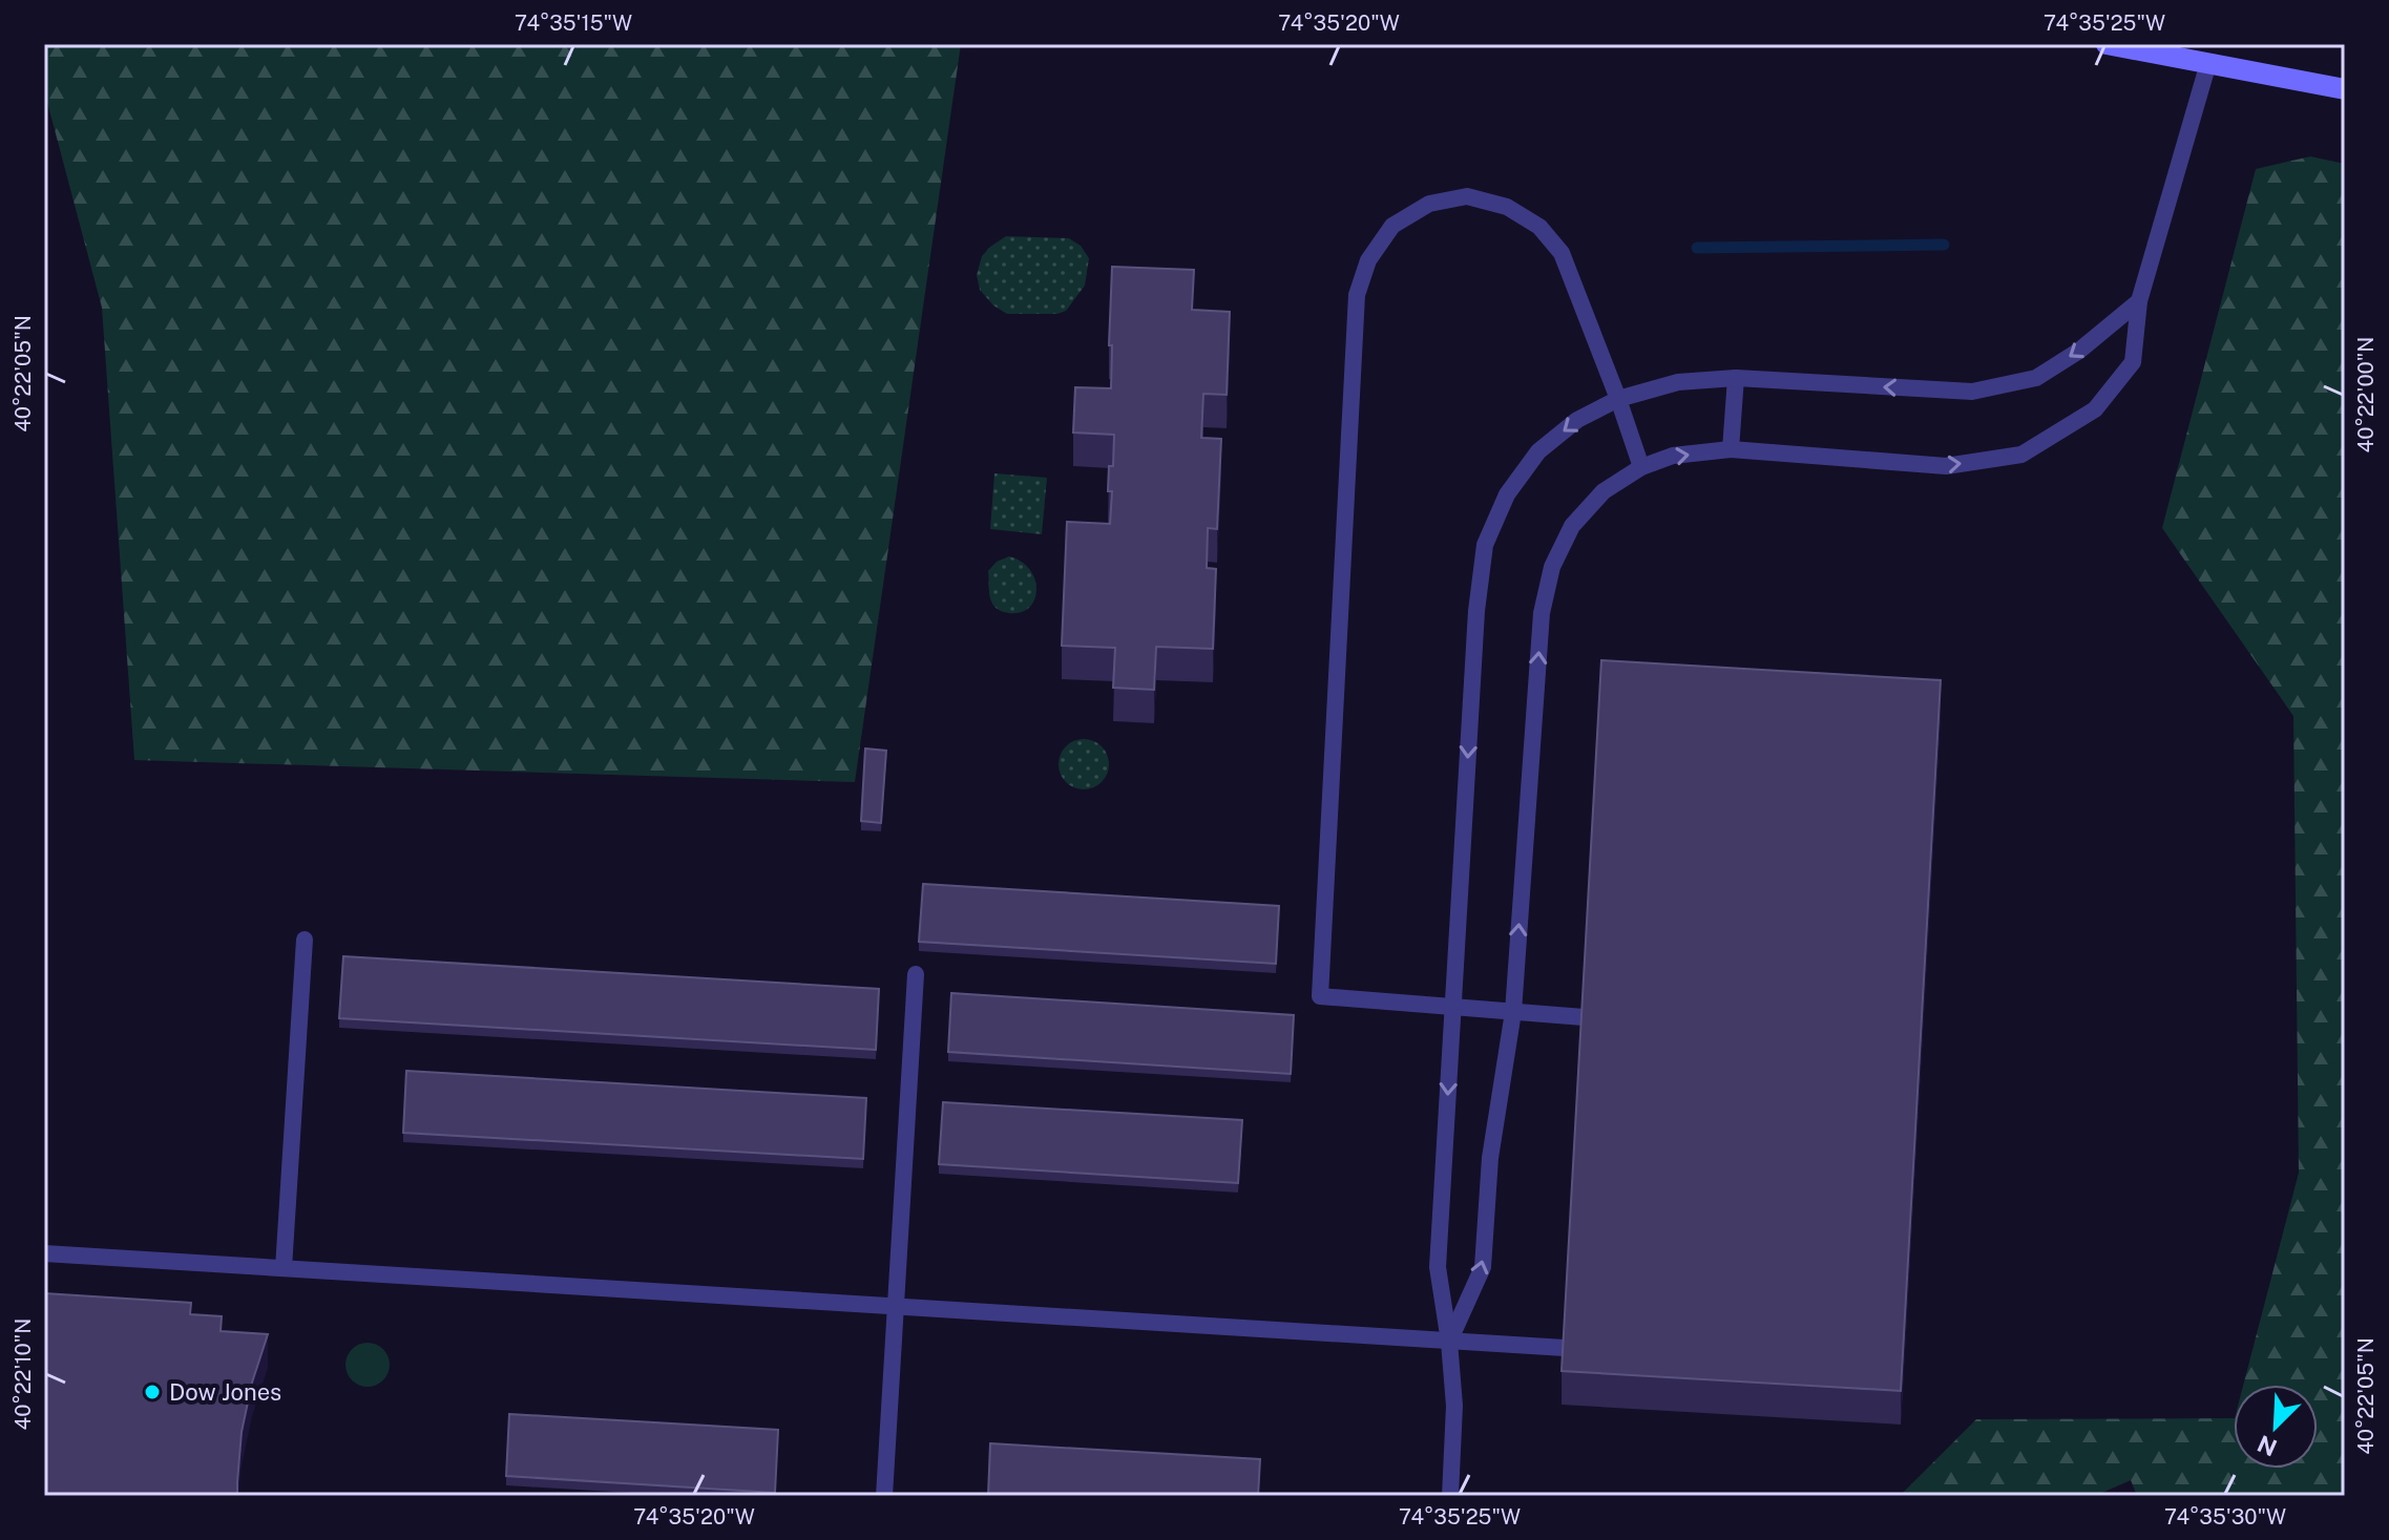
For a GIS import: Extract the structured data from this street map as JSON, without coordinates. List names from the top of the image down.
{
  "places": ["Dow Jones"],
  "north": "bottom left",
  "coordinates": [
    "74°35'15\"W",
    "74°35'20\"W",
    "74°35'25\"W",
    "40°22'05\"N",
    "40°22'00\"N",
    "40°22'10\"N",
    "74°35'30\"W"
  ]
}
